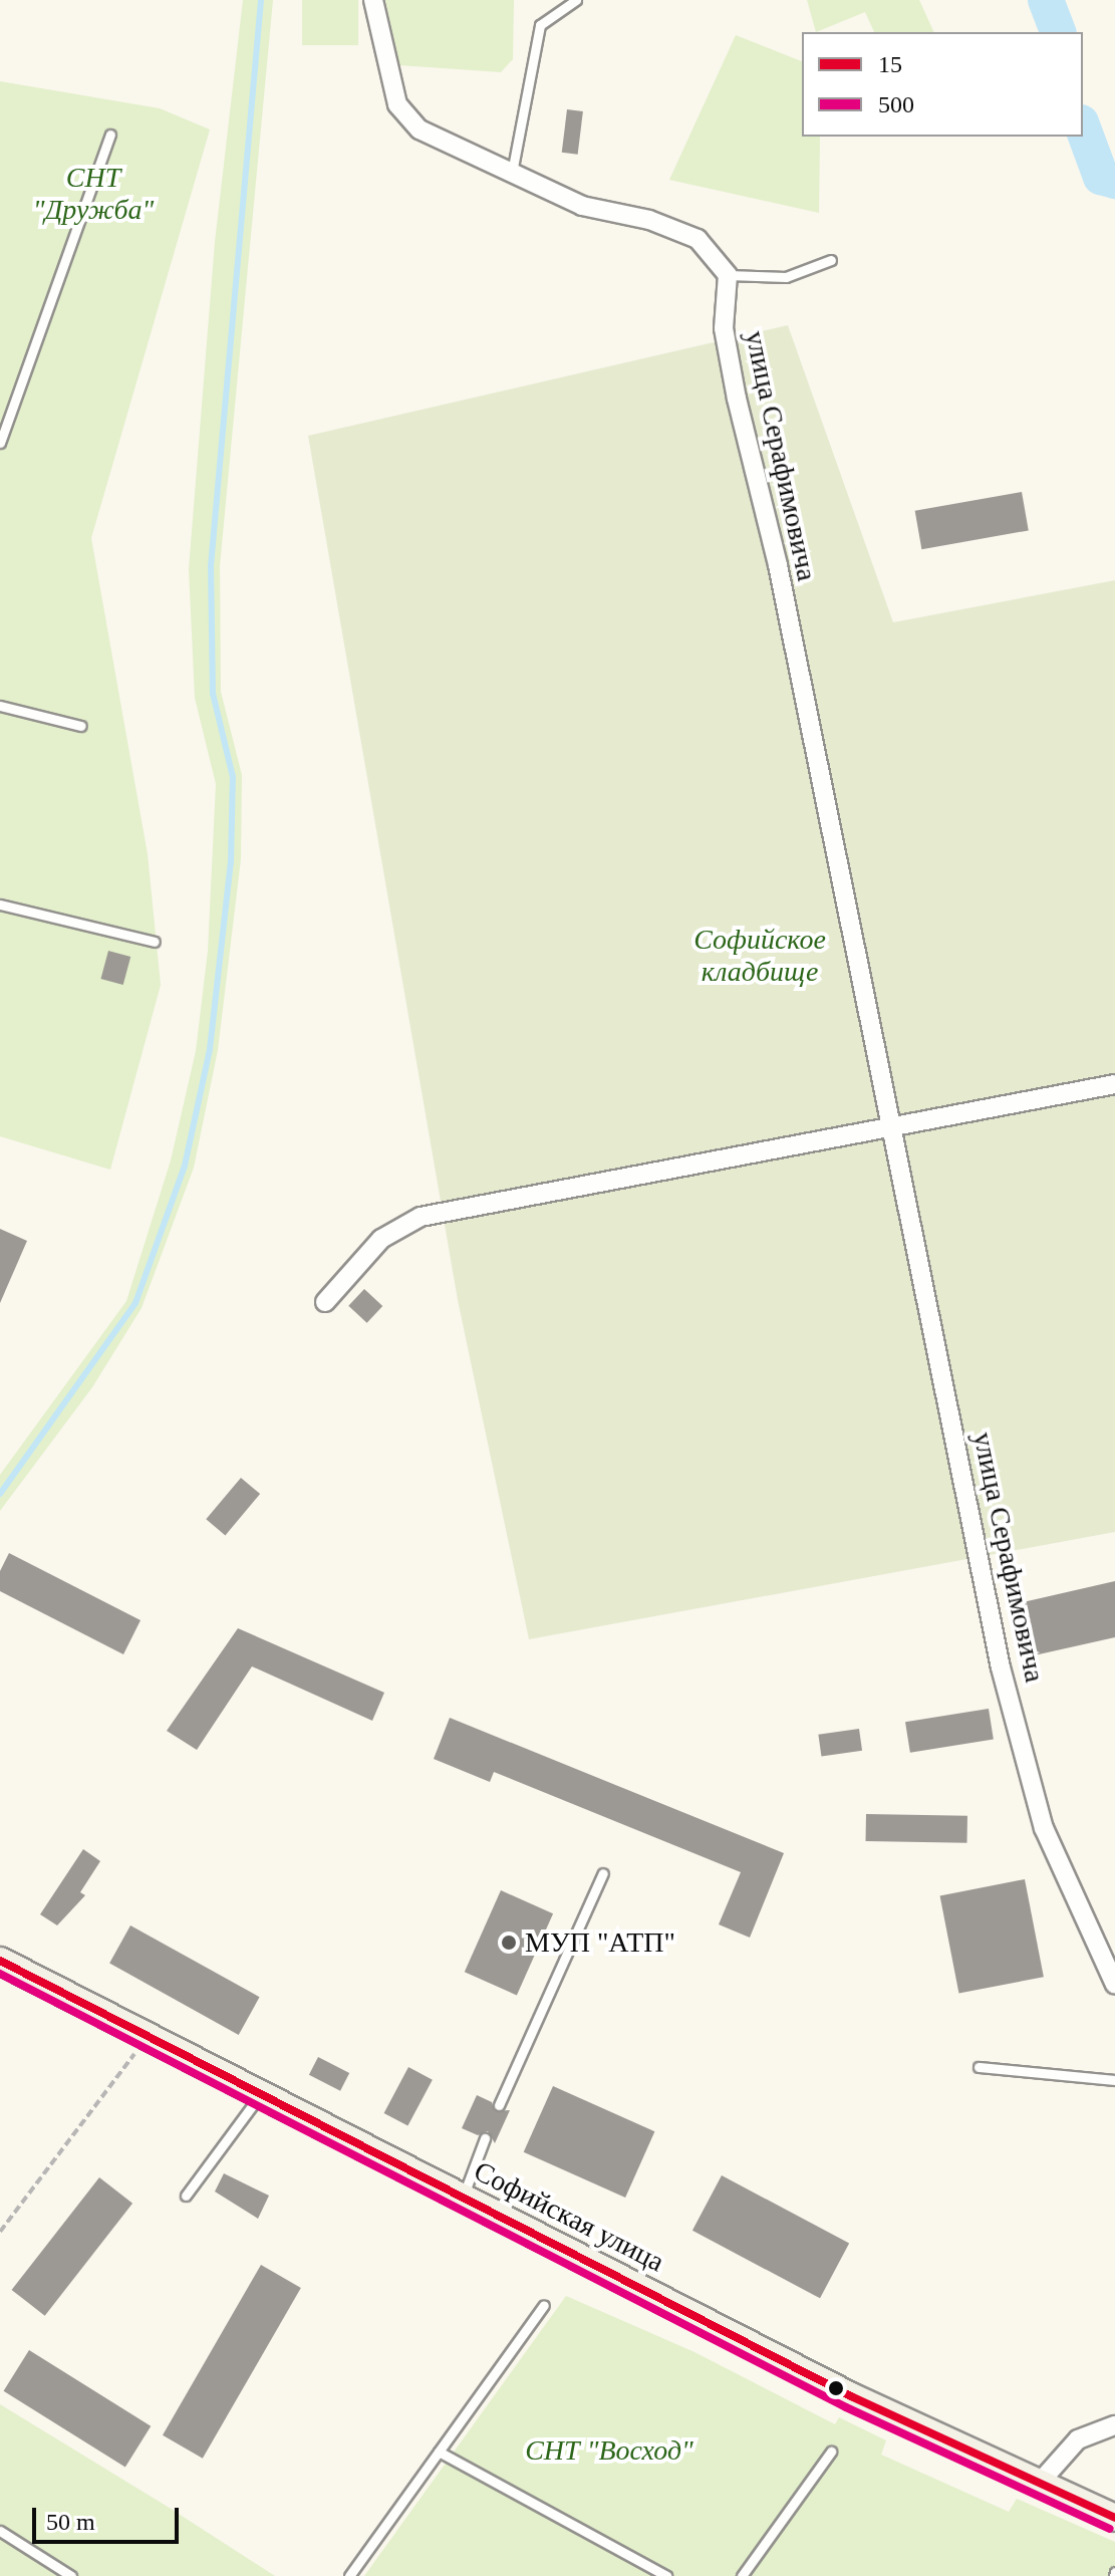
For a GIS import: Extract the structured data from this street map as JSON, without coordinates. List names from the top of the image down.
{
  "streets": {
    "main road": ["Софийская улица"],
    "street": ["улица Серафимовича"]
  },
  "parks": ["СНТ \"Дружба\"", "Софийское кладбище", "СНТ \"Восход\""],
  "places": ["МУП \"АТП\""],
  "lines": ["transit line 15", "transit line 500"],
  "legend": ["15", "500"],
  "scale_bar": "50 m"
}
